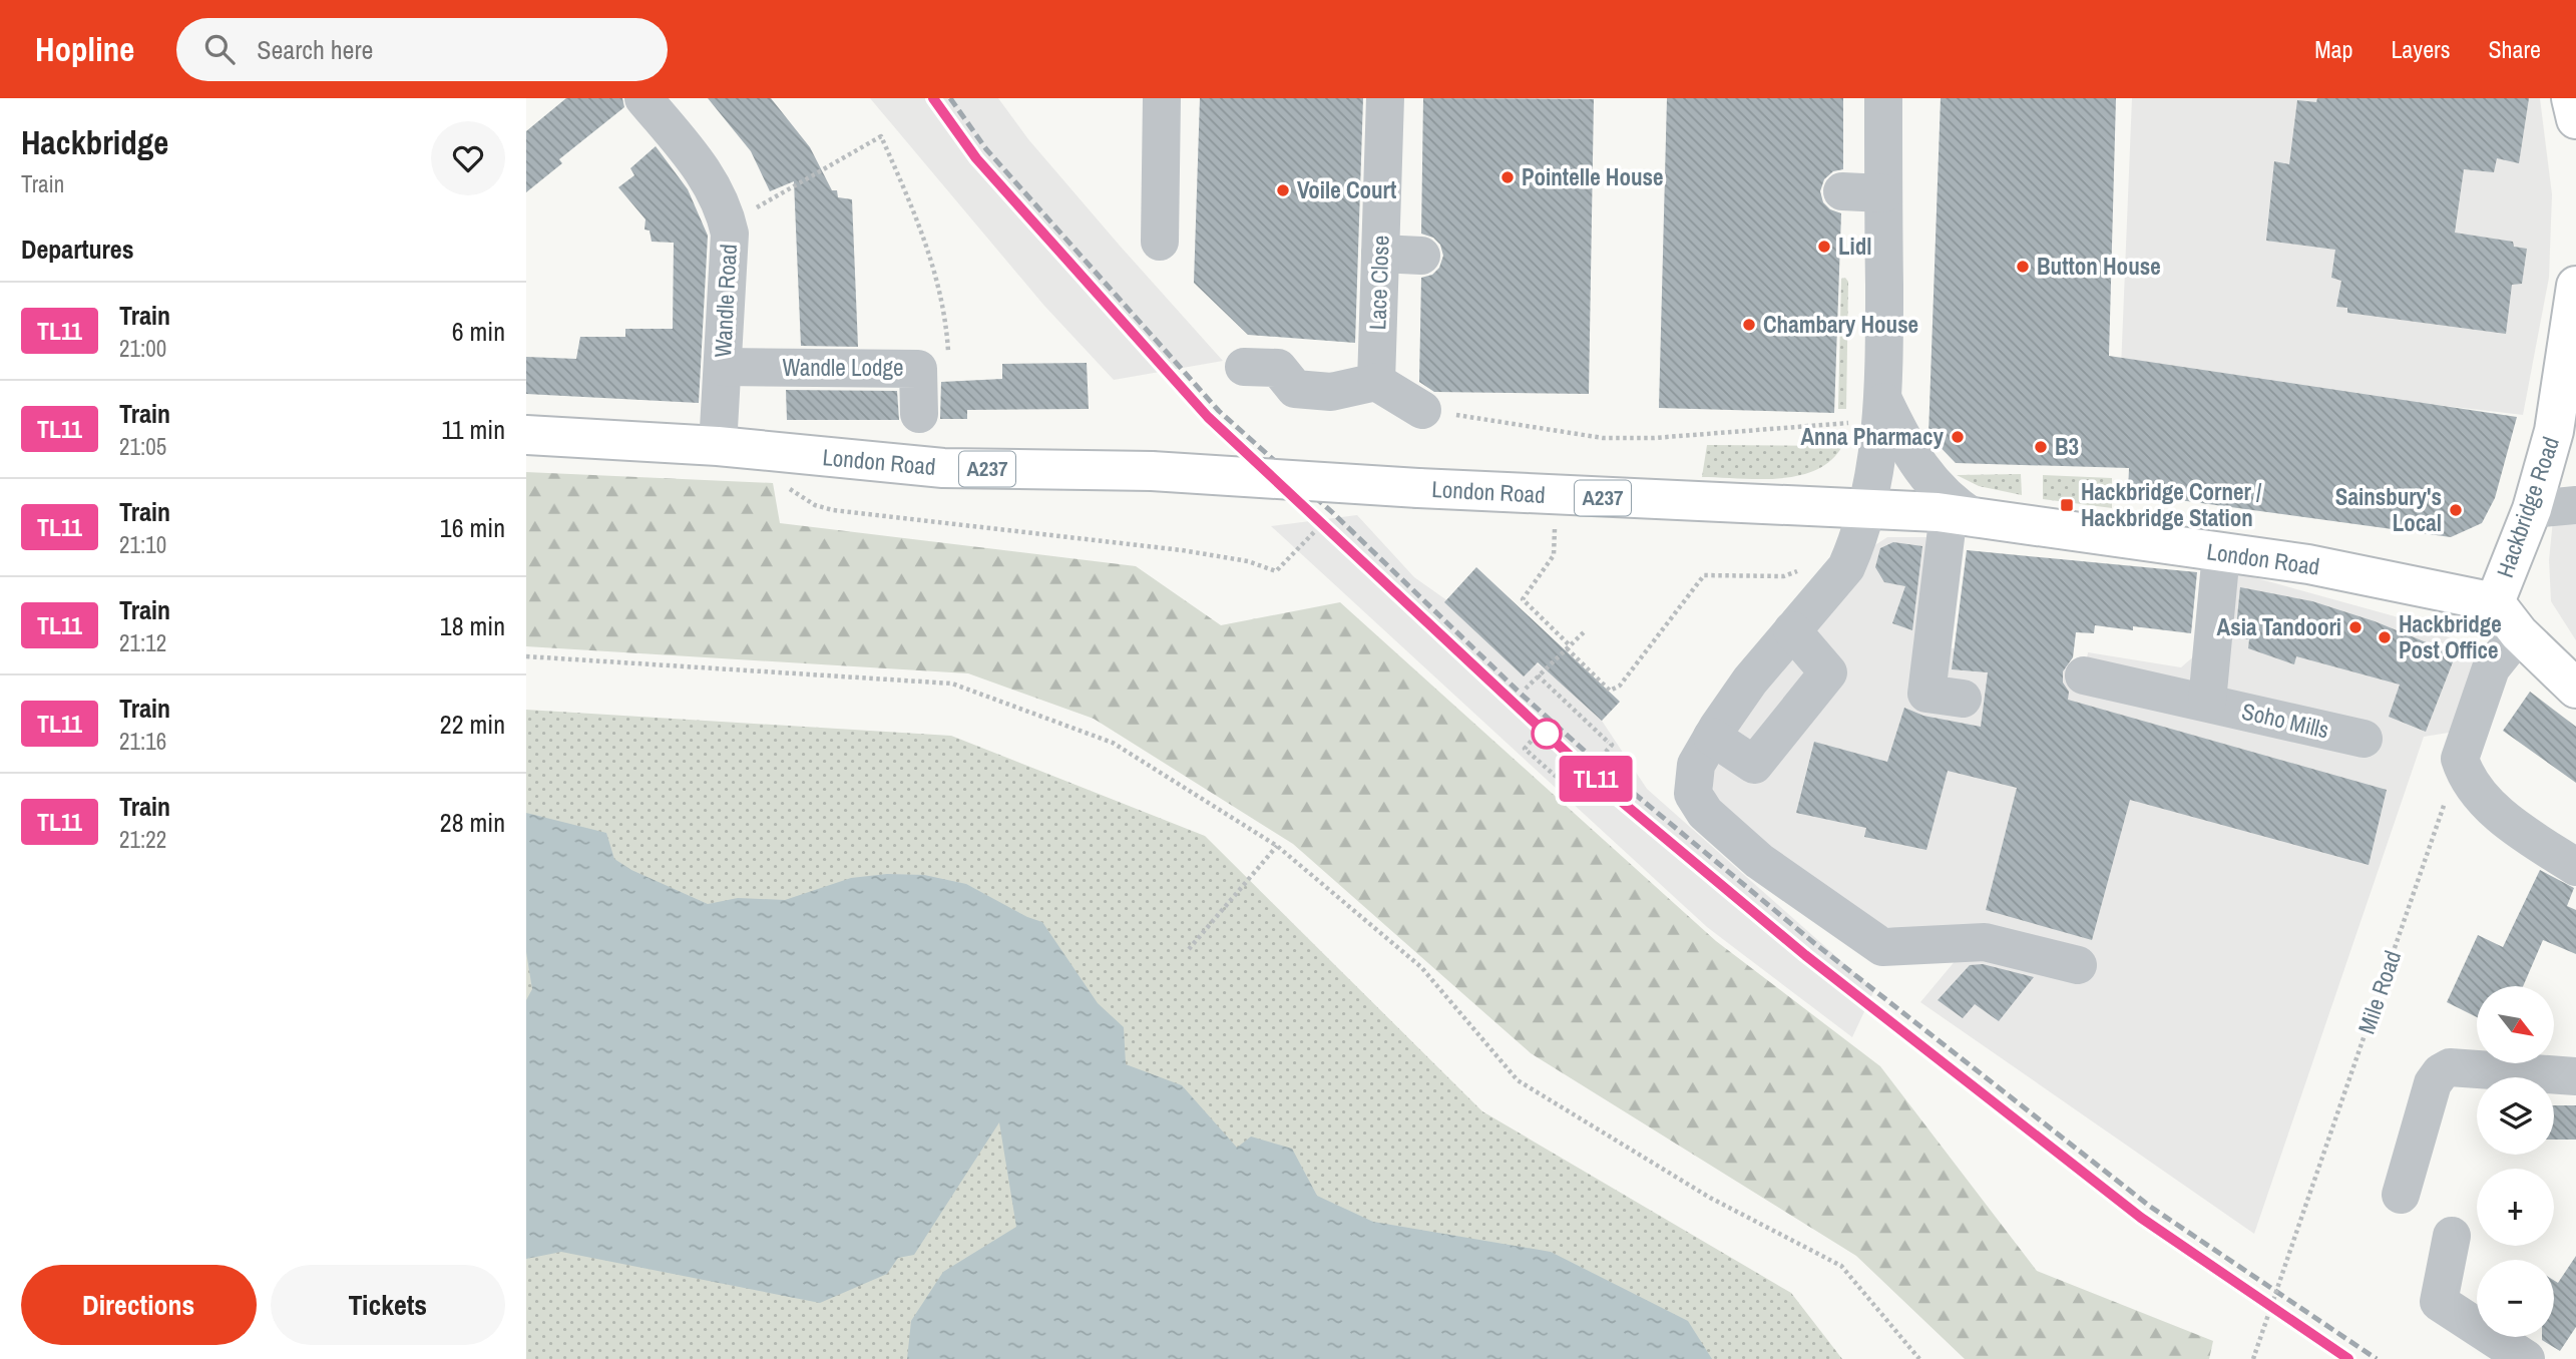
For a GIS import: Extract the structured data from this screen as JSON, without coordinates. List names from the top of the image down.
{
  "streets": {
    "main road": ["London Road", "A237", "Hackbridge Road"],
    "street": [
      "Lace Close",
      "Wandle Road",
      "Wandle Lodge",
      "Soho Mills"
    ],
    "path": ["Mile Road"]
  },
  "crossings": [
    ["Wandle Road", "Wandle Lodge"],
    ["Wandle Road", "London Road"],
    ["London Road", "Hackbridge Road"]
  ],
  "places": {
    "other": [
      "Pointelle House",
      "Voile Court",
      "Lidl",
      "Button House",
      "Chambary House",
      "Anna Pharmacy",
      "B3",
      "Sainsbury's Local",
      "Asia Tandoori",
      "Hackbridge Post Office"
    ],
    "transit": ["Hackbridge Corner / Hackbridge Station"]
  },
  "north": "bottom right",
  "page": {
    "header": "Hopline",
    "search": "Search here",
    "nav": ["Map", "Layers", "Share"],
    "heading": [
      ["Hackbridge", "Train"],
      "Departures"
    ],
    "on_map": "TL11",
    "list": [
      {
        "mark": "TL11",
        "name": "Train",
        "note": "21:00",
        "value": "6 min"
      },
      {
        "mark": "TL11",
        "name": "Train",
        "note": "21:05",
        "value": "11 min"
      },
      {
        "mark": "TL11",
        "name": "Train",
        "note": "21:10",
        "value": "16 min"
      },
      {
        "mark": "TL11",
        "name": "Train",
        "note": "21:12",
        "value": "18 min"
      },
      {
        "mark": "TL11",
        "name": "Train",
        "note": "21:16",
        "value": "22 min"
      },
      {
        "mark": "TL11",
        "name": "Train",
        "note": "21:22",
        "value": "28 min"
      }
    ],
    "map_buttons": ["+", "−"],
    "buttons": ["Directions", "Tickets"]
  }
}
